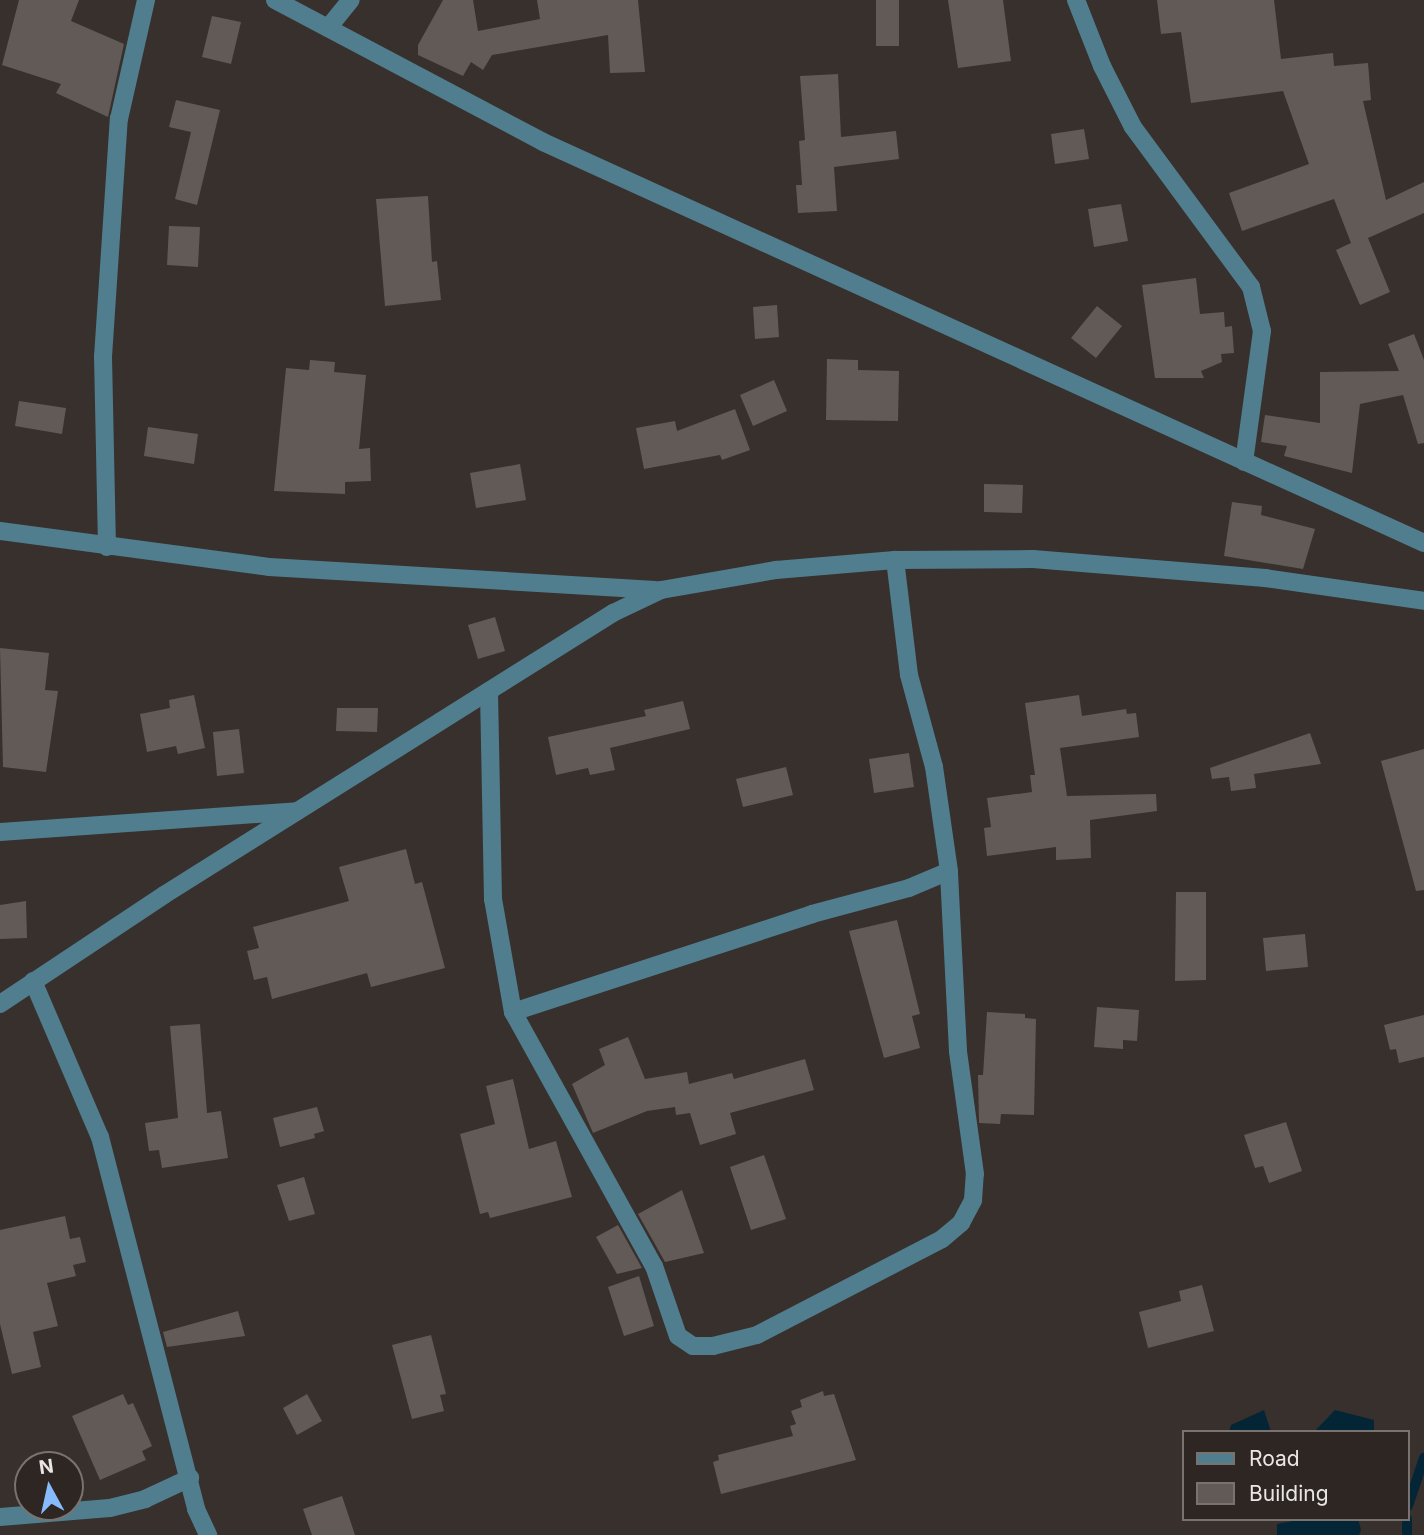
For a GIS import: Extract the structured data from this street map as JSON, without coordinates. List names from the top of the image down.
{
  "legend": ["Road", "Building"],
  "north": "top"
}
